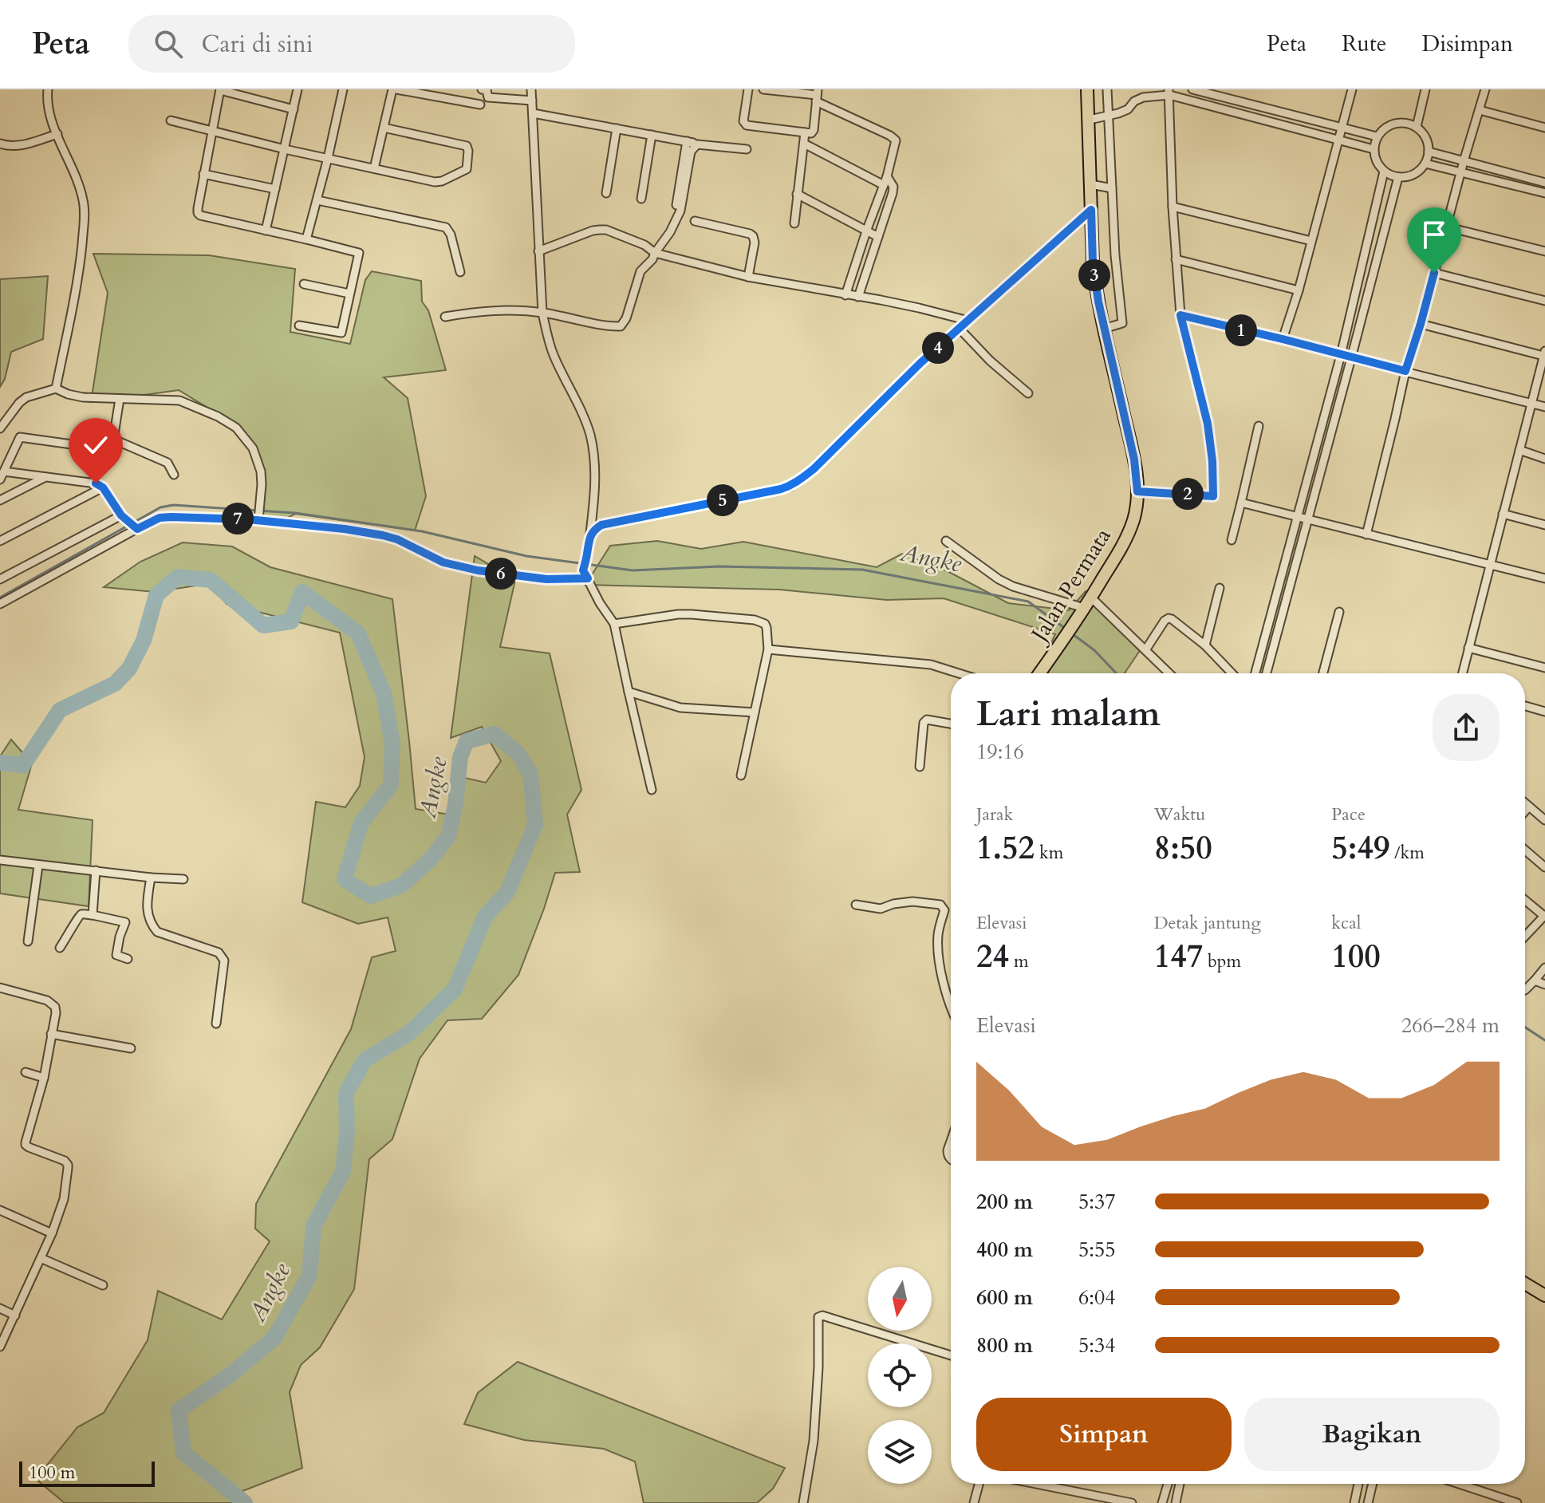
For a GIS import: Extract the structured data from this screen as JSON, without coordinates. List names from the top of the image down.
{
  "streets": {
    "main road": ["Jalan Permata"]
  },
  "water": ["Angke"],
  "scale_bar": "100 m",
  "north": "bottom",
  "page": {
    "header": "Peta",
    "search": "Cari di sini",
    "nav": ["Peta", "Rute", "Disimpan"],
    "pins": [
      "3",
      "1",
      "4",
      "2",
      "5",
      "7",
      "6"
    ],
    "heading": ["Lari malam", "19:16"],
    "stats": [
      ["Jarak", "1.52 km"],
      ["Waktu", "8:50"],
      ["Pace", "5:49 /km"],
      ["Elevasi", "24 m"],
      ["Detak jantung", "147 bpm"],
      ["kcal", "100"]
    ],
    "chart": ["Elevasi", "266–284 m"],
    "list": [
      {
        "name": "200 m",
        "note": "5:37"
      },
      {
        "name": "400 m",
        "note": "5:55"
      },
      {
        "name": "600 m",
        "note": "6:04"
      },
      {
        "name": "800 m",
        "note": "5:34"
      }
    ],
    "buttons": ["Simpan", "Bagikan"],
    "scale": "100 m"
  }
}
